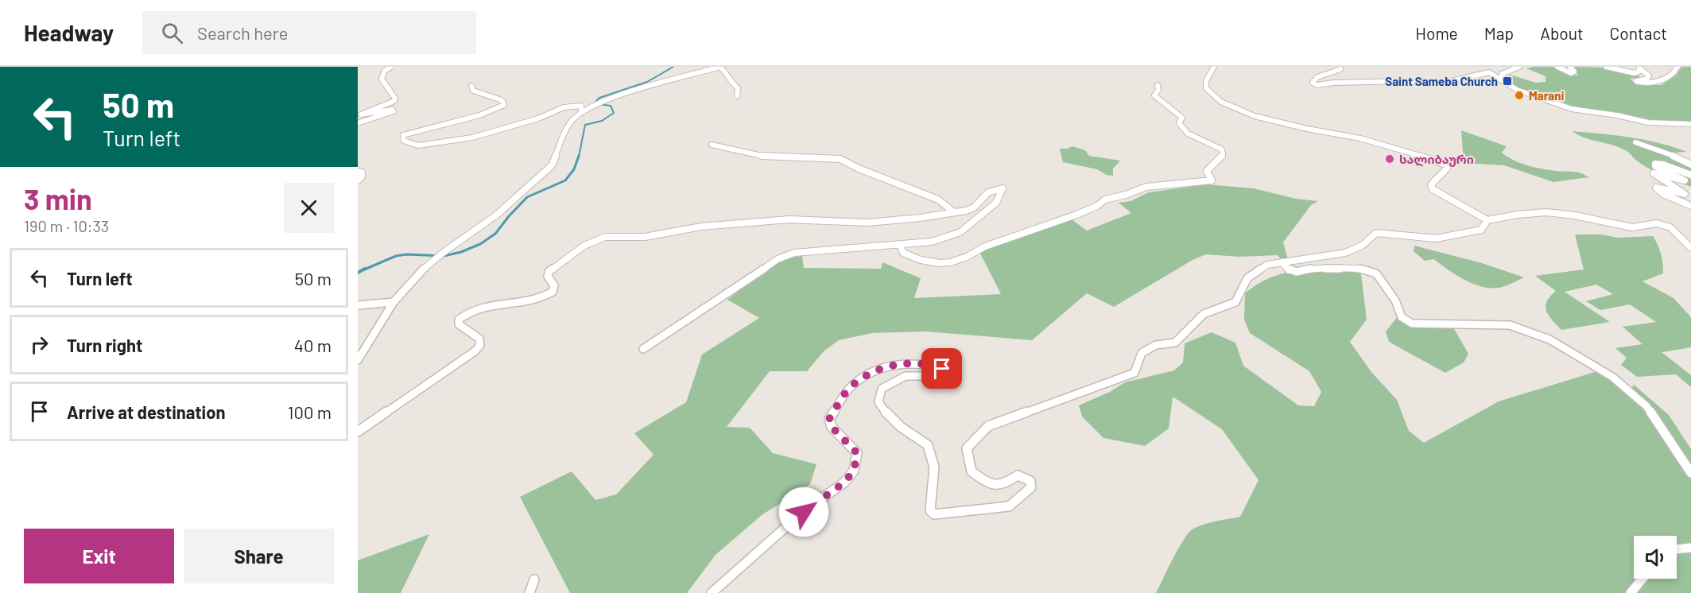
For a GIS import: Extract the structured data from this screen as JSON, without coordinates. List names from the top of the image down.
{
  "places": {
    "transit": ["Saint Sameba Church"],
    "other": ["Marani", "სალიბაური"]
  },
  "page": {
    "header": "Headway",
    "search": "Search here",
    "nav": [
      "Home",
      "Map",
      "About",
      "Contact"
    ],
    "turn": ["50 m", "Turn left"],
    "heading": ["3 min", "190 m · 10:33"],
    "list": [
      {
        "name": "Turn left",
        "value": "50 m"
      },
      {
        "name": "Turn right",
        "value": "40 m"
      },
      {
        "name": "Arrive at destination",
        "value": "100 m"
      }
    ],
    "buttons": ["Exit", "Share"]
  }
}
